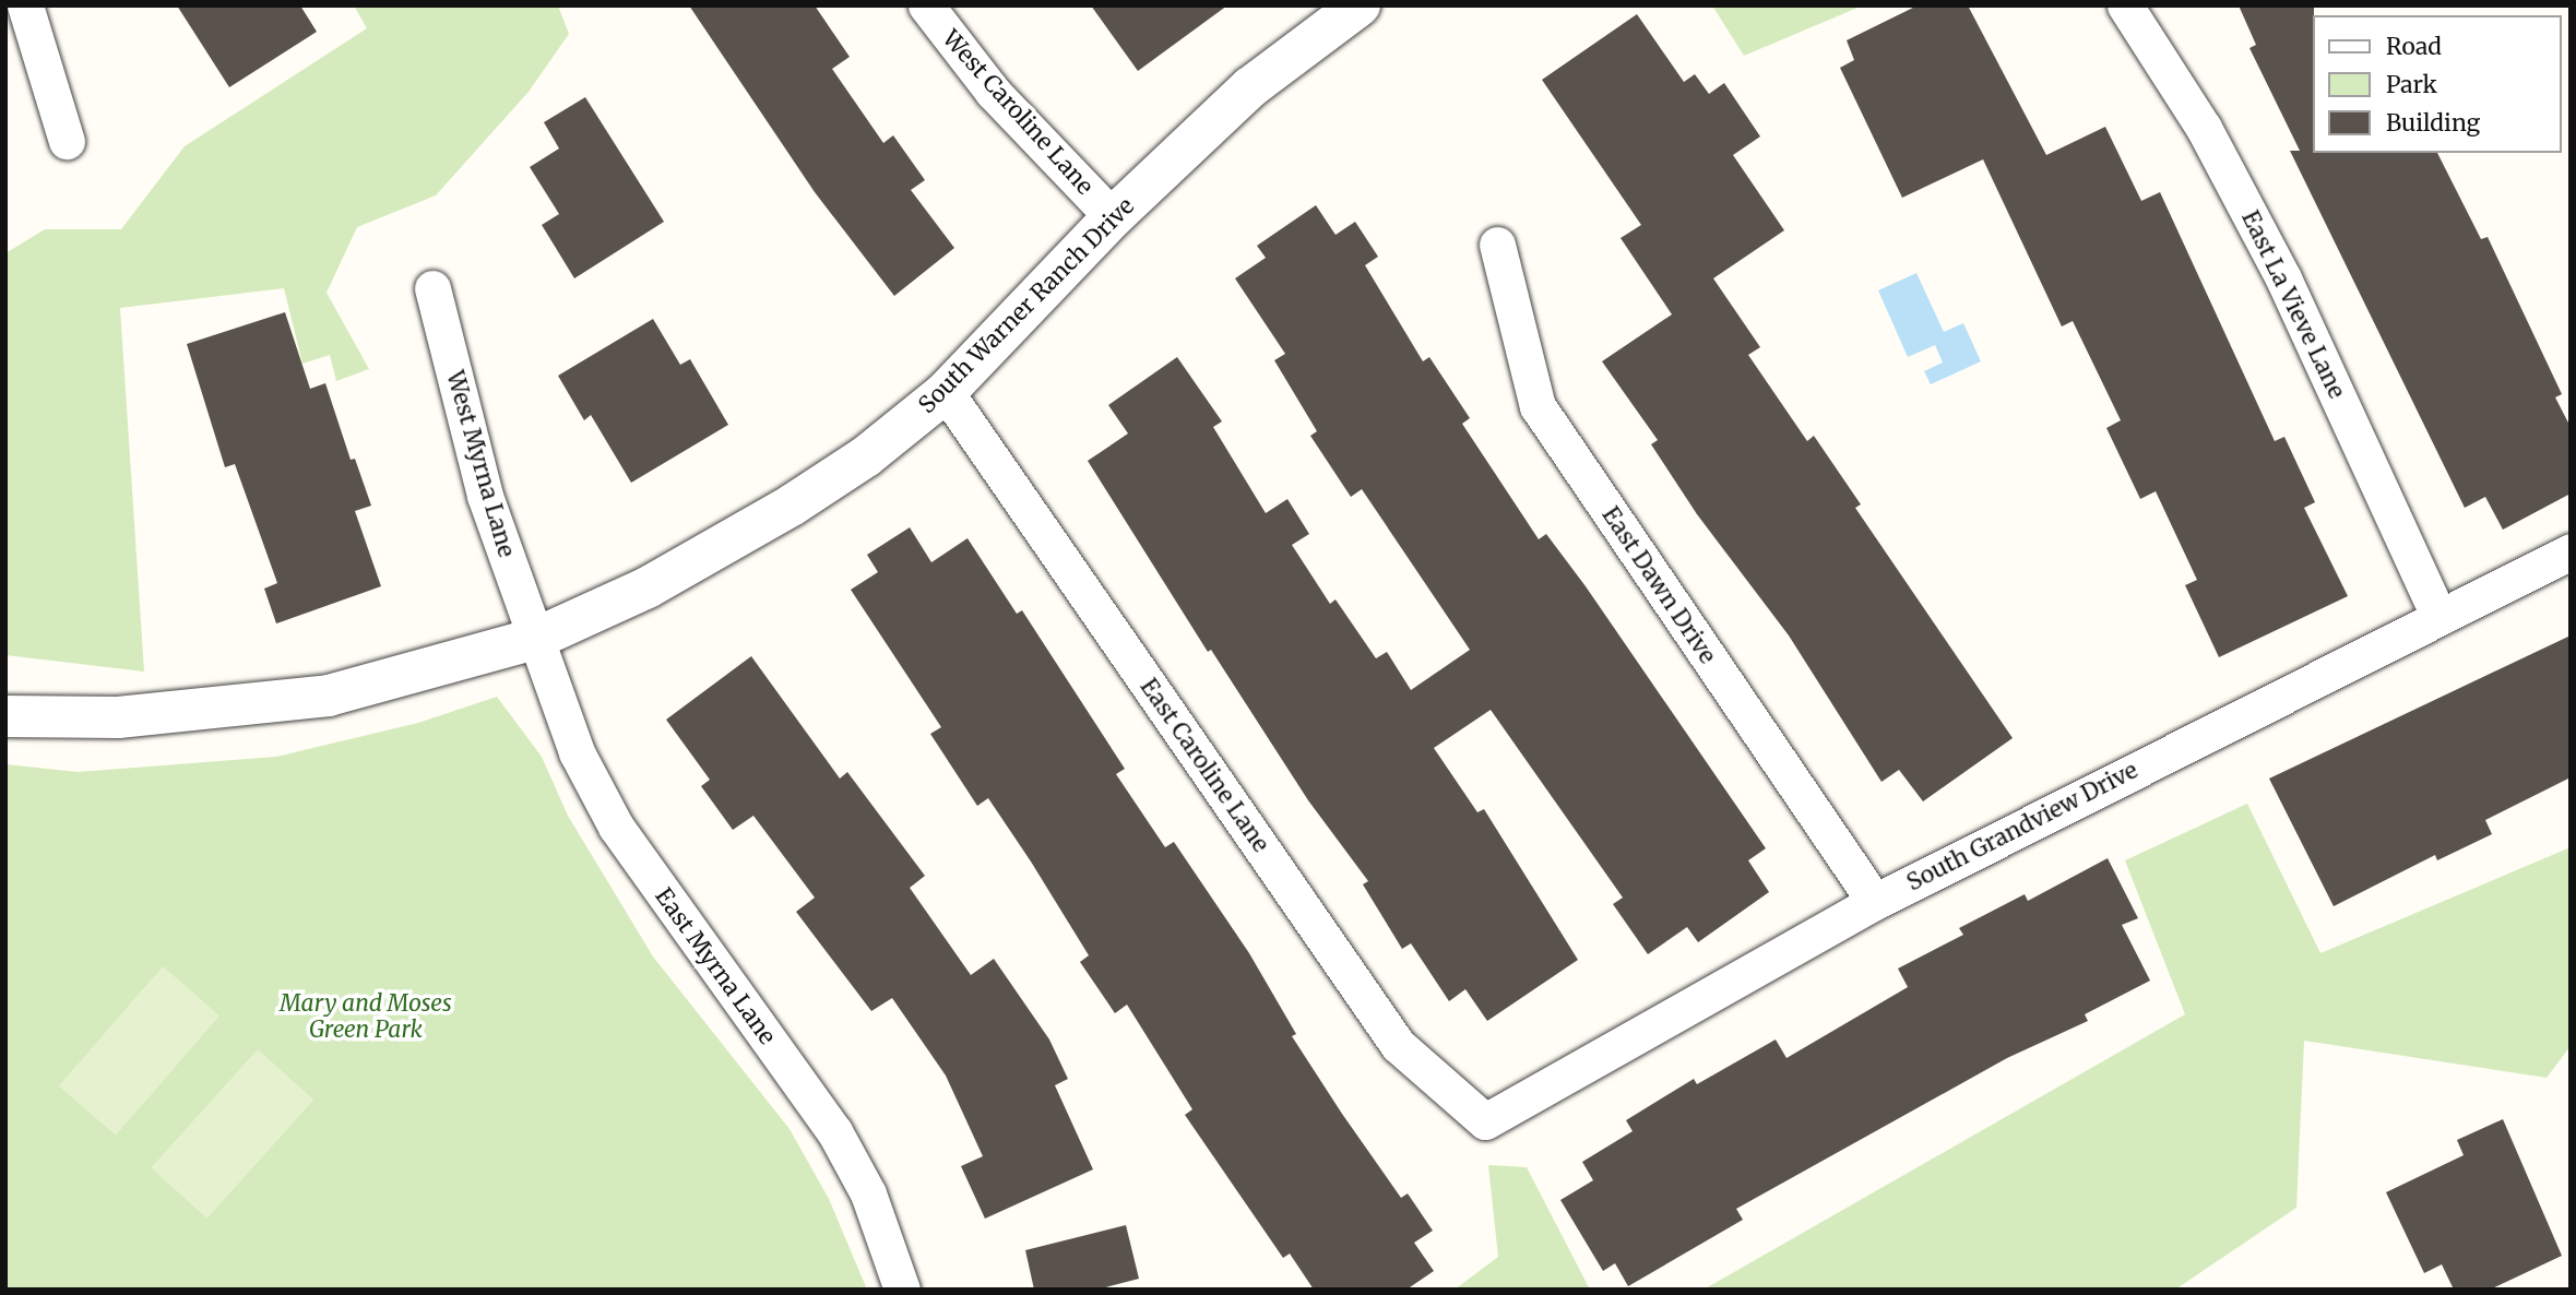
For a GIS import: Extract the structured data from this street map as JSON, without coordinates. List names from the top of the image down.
{
  "streets": {
    "street": [
      "West Caroline Lane",
      "East La Vieve Lane",
      "South Warner Ranch Drive",
      "West Myrna Lane",
      "East Dawn Drive",
      "East Caroline Lane",
      "South Grandview Drive",
      "East Myrna Lane"
    ]
  },
  "crossings": [
    ["West Caroline Lane", "South Warner Ranch Drive"],
    ["East La Vieve Lane", "South Grandview Drive"],
    ["South Warner Ranch Drive", "West Myrna Lane"],
    ["South Warner Ranch Drive", "East Caroline Lane"],
    ["South Warner Ranch Drive", "East Myrna Lane"],
    ["West Myrna Lane", "East Myrna Lane"],
    ["East Dawn Drive", "South Grandview Drive"],
    ["East Caroline Lane", "South Grandview Drive"]
  ],
  "parks": ["Mary and Moses Green Park"],
  "legend": ["Road", "Park", "Building"]
}
